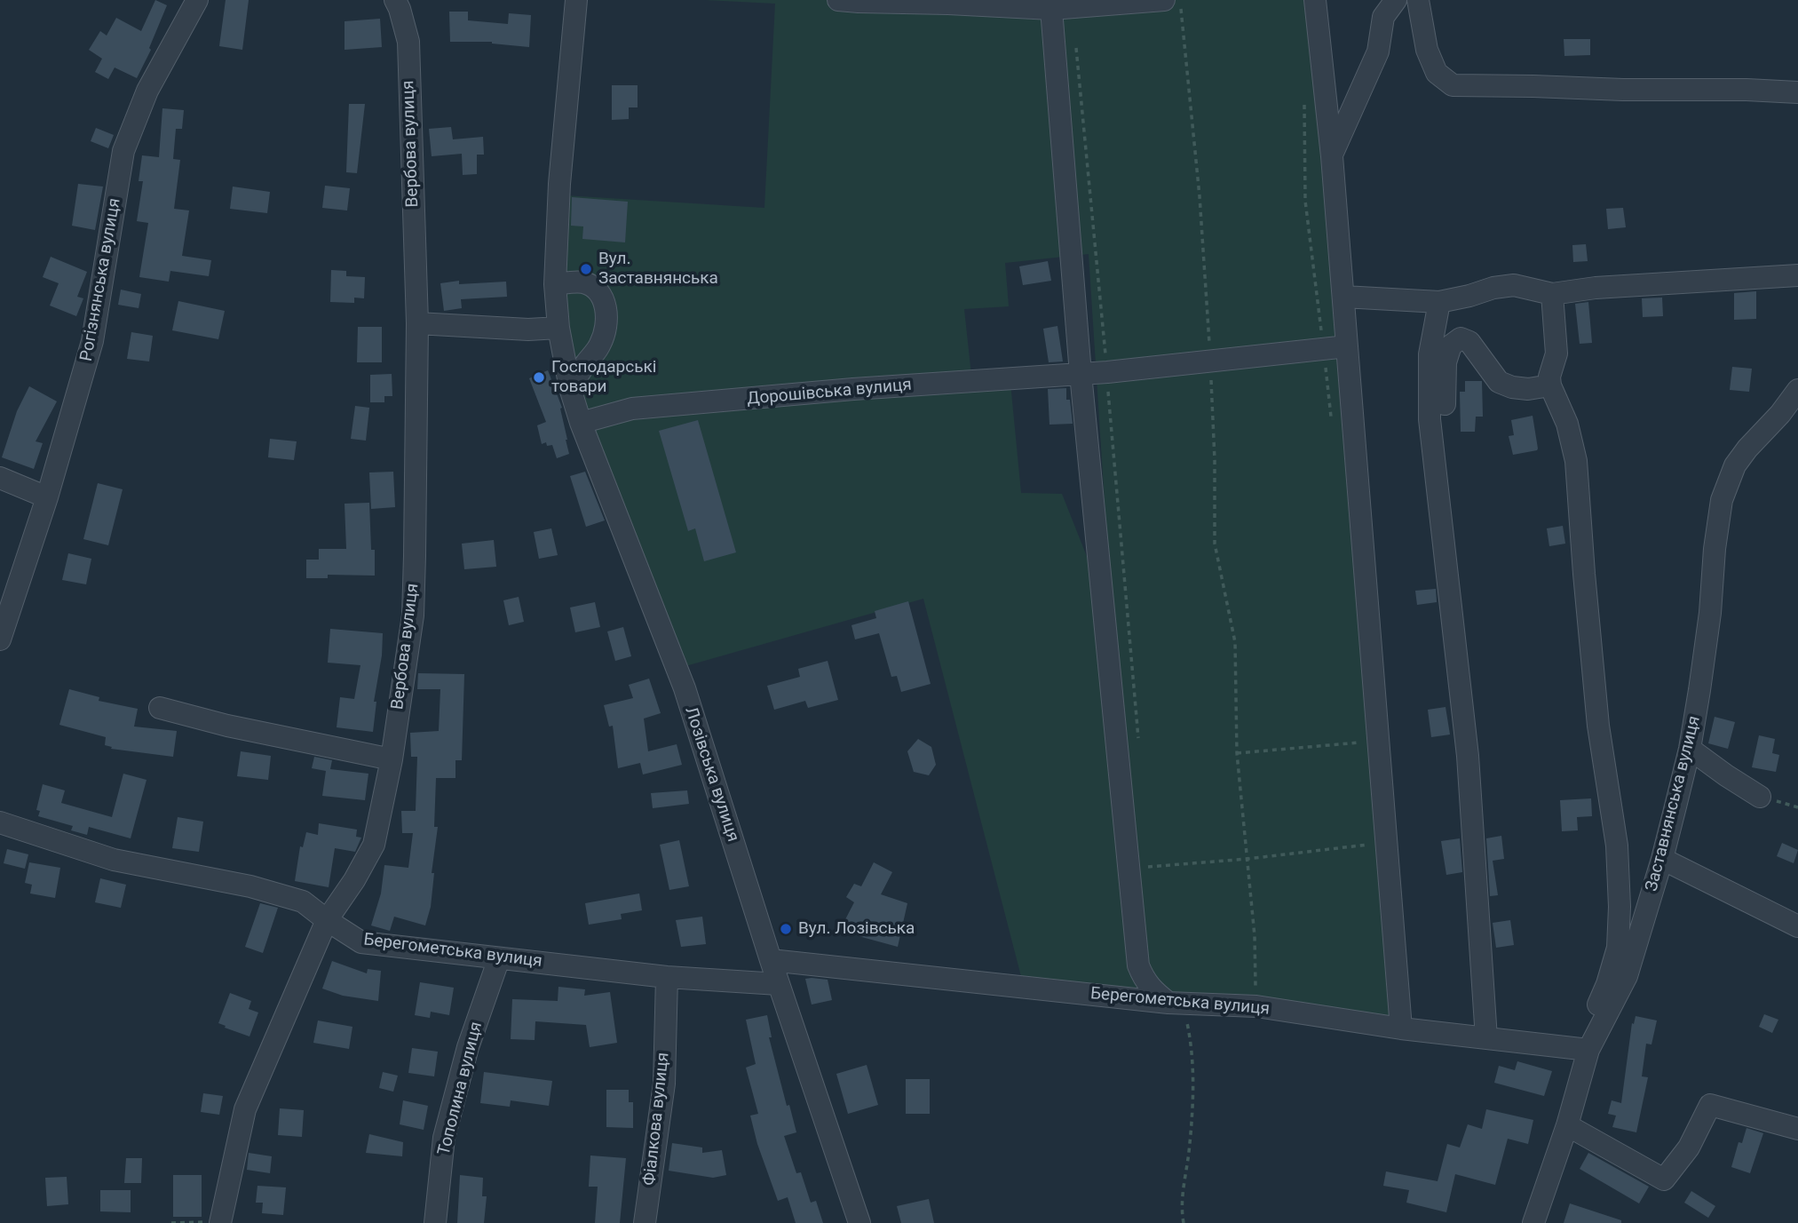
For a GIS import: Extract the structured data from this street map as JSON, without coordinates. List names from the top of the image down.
{
  "streets": {
    "street": [
      "Вербова вулиця",
      "Рогізнянська вулиця",
      "Дорошівська вулиця",
      "Лозівська вулиця",
      "Заставнянська вулиця",
      "Берегометська вулиця",
      "Тополина вулиця",
      "Фіалкова вулиця"
    ]
  },
  "crossings": [
    ["Вербова вулиця", "Берегометська вулиця"],
    ["Дорошівська вулиця", "Лозівська вулиця"],
    ["Лозівська вулиця", "Берегометська вулиця"],
    ["Заставнянська вулиця", "Берегометська вулиця"],
    ["Берегометська вулиця", "Тополина вулиця"],
    ["Берегометська вулиця", "Фіалкова вулиця"]
  ],
  "places": ["Вул. Заставнянська", "Господарські товари", "Вул. Лозівська"]
}
